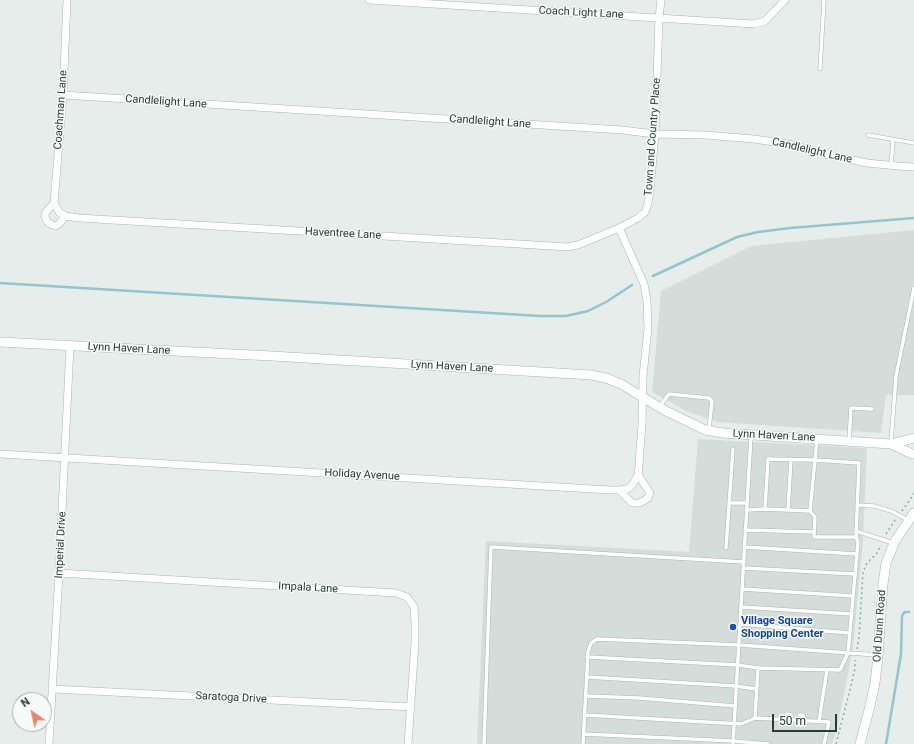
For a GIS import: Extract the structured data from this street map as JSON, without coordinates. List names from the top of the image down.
{
  "streets": {
    "street": [
      "Coach Light Lane",
      "Candlelight Lane",
      "Coachman Lane",
      "Town and Country Place",
      "Haventree Lane",
      "Lynn Haven Lane",
      "Holiday Avenue",
      "Imperial Drive",
      "Impala Lane",
      "Old Dunn Road",
      "Saratoga Drive"
    ]
  },
  "crossings": [
    ["Coach Light Lane", "Town and Country Place"],
    ["Candlelight Lane", "Coachman Lane"],
    ["Candlelight Lane", "Town and Country Place"],
    ["Town and Country Place", "Haventree Lane"],
    ["Lynn Haven Lane", "Imperial Drive"],
    ["Holiday Avenue", "Imperial Drive"],
    ["Imperial Drive", "Impala Lane"],
    ["Imperial Drive", "Saratoga Drive"],
    ["Impala Lane", "Saratoga Drive"]
  ],
  "places": ["Village Square Shopping Center"],
  "scale_bar": "50 m",
  "north": "top left"
}
